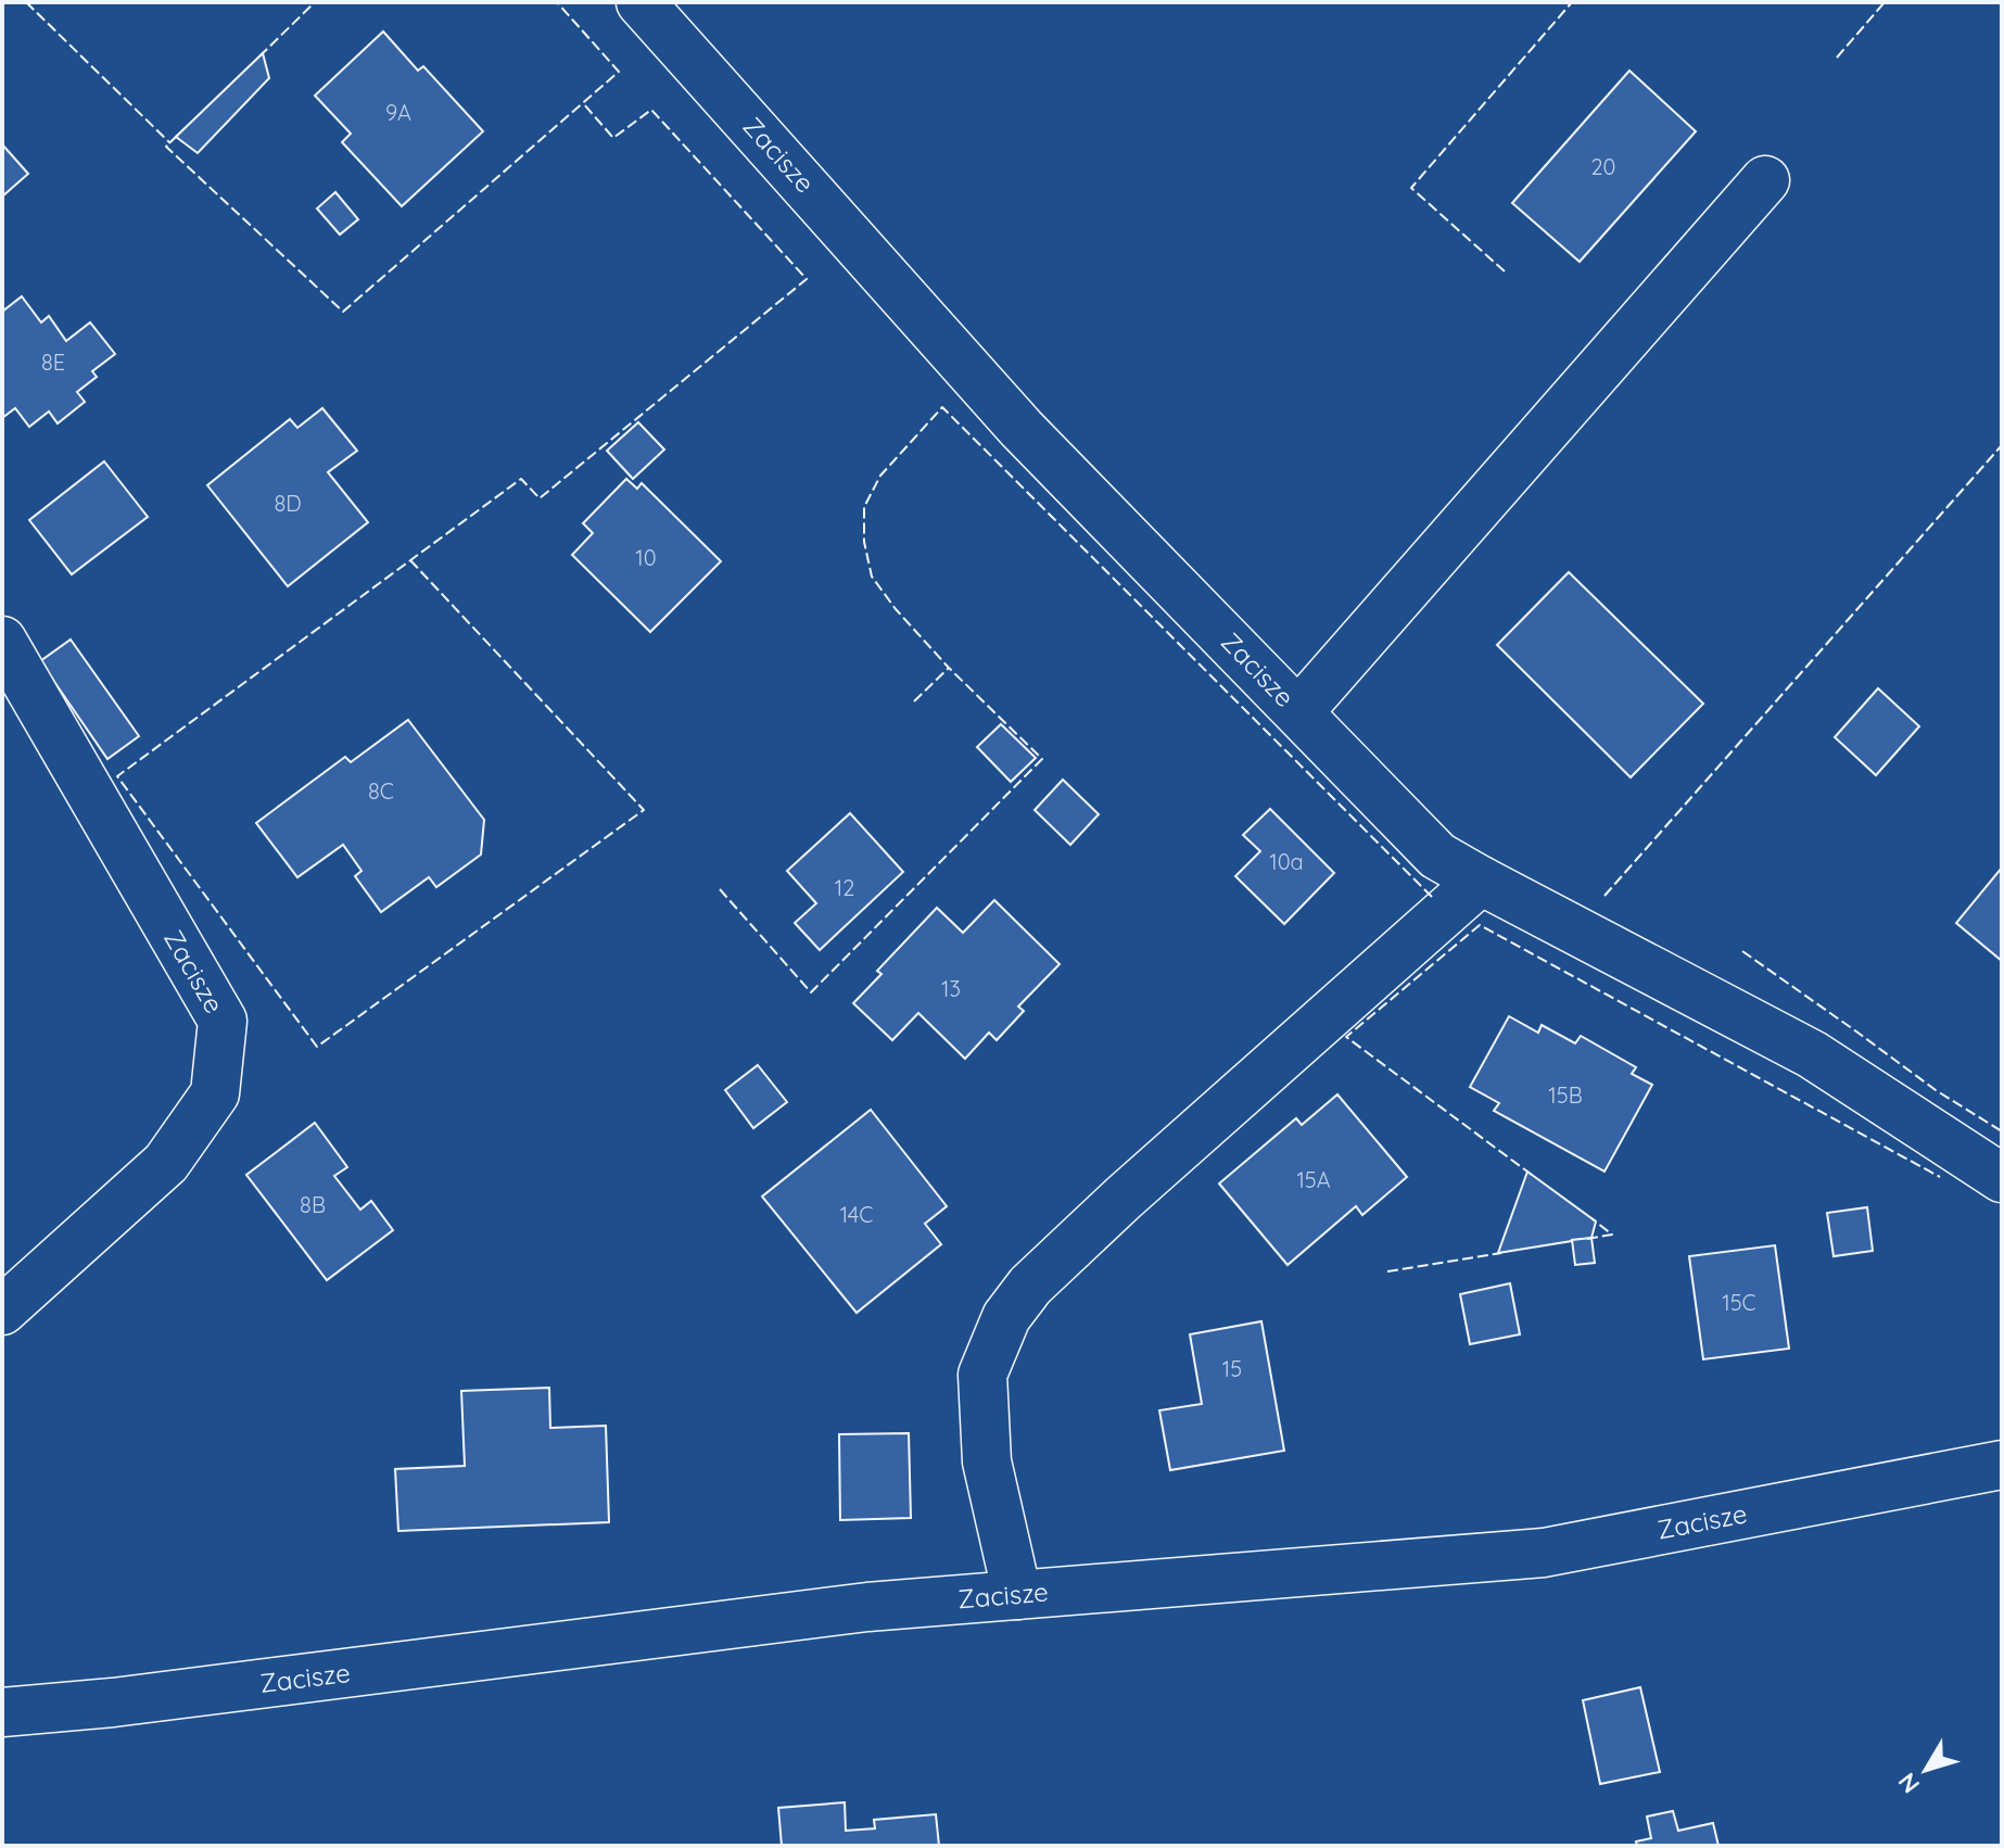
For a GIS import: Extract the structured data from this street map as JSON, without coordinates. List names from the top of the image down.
{
  "streets": {
    "street": ["Zacisze"]
  },
  "house_numbers": [
    "9A",
    "20",
    "8E",
    "8D",
    "10",
    "8C",
    "10a",
    "12",
    "13",
    "15B",
    "15A",
    "8B",
    "14C",
    "15C",
    "15"
  ],
  "north": "bottom left"
}
